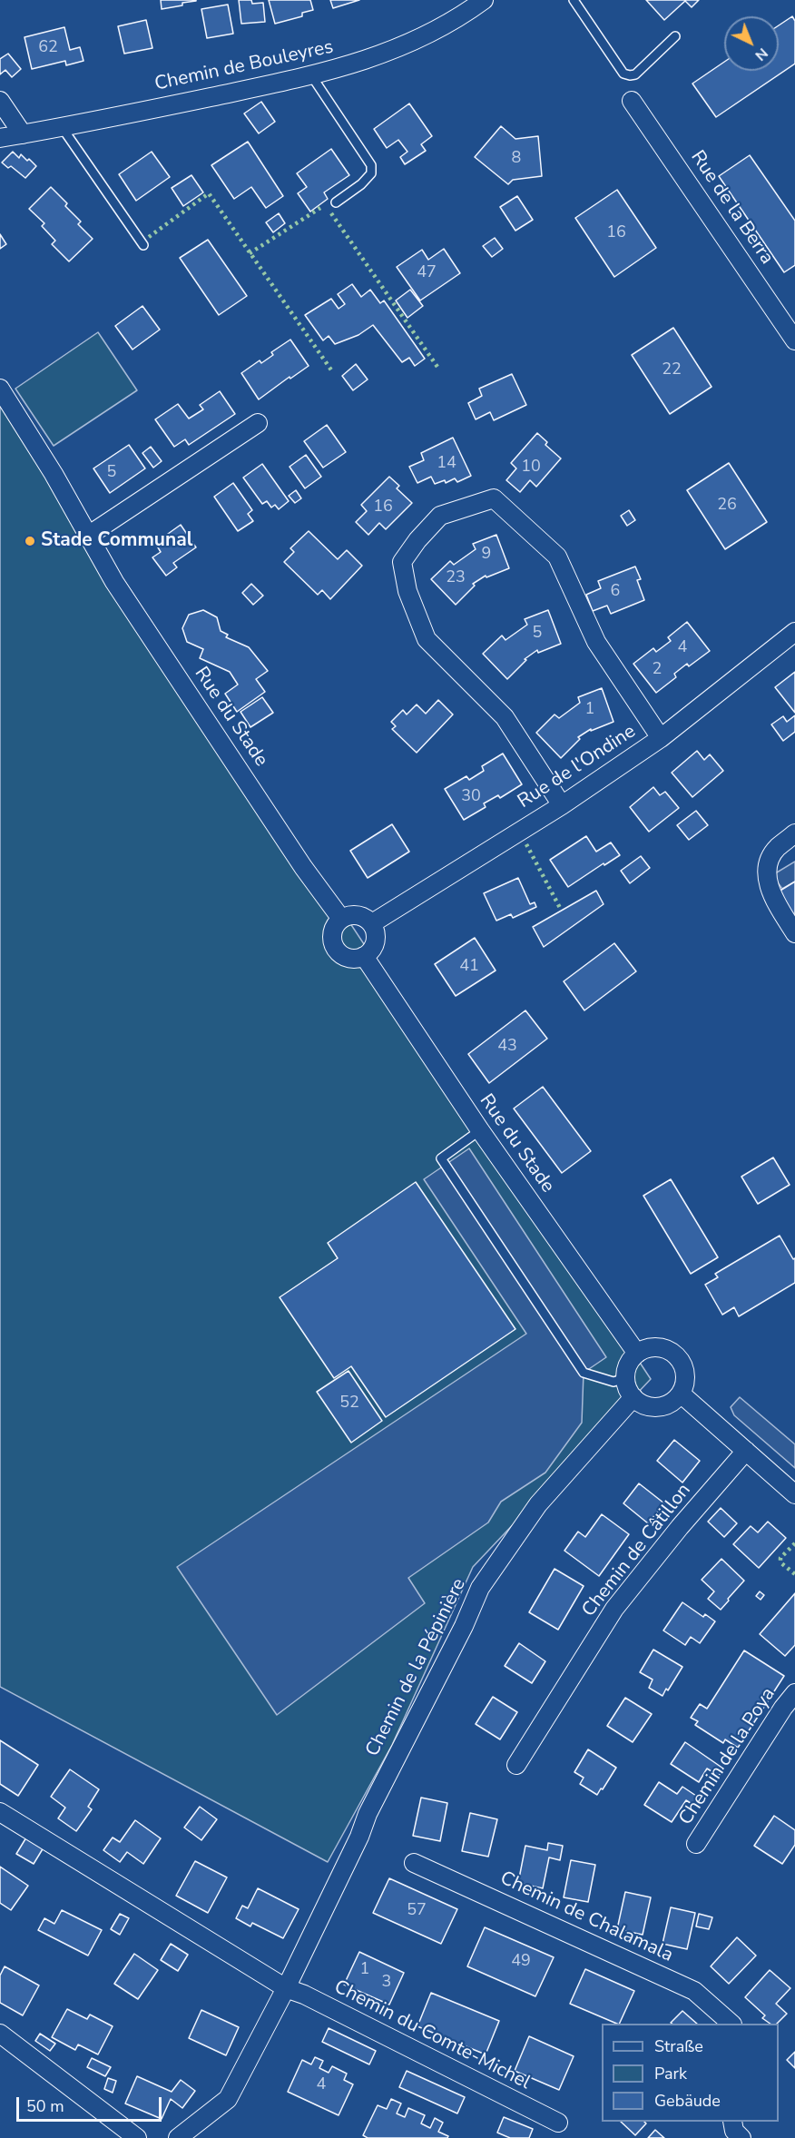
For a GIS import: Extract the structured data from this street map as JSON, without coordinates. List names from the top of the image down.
{
  "streets": {
    "street": [
      "Chemin de Bouleyres",
      "Rue de la Berra",
      "Rue du Stade",
      "Rue de l'Ondine",
      "Chemin de Câtillon",
      "Chemin de la Pépinière",
      "Chemin de la Poya",
      "Chemin de Chalamala",
      "Chemin du Comte-Michel"
    ]
  },
  "crossings": [
    ["Rue du Stade", "Rue de l'Ondine"],
    ["Rue du Stade", "Chemin de la Pépinière"],
    ["Chemin de la Pépinière", "Chemin du Comte-Michel"]
  ],
  "places": ["Stade Communal"],
  "house_numbers": [
    "62",
    "8",
    "16",
    "47",
    "22",
    "14",
    "10",
    "5",
    "26",
    "16",
    "9",
    "23",
    "6",
    "5",
    "4",
    "2",
    "1",
    "30",
    "41",
    "43",
    "52",
    "57",
    "49",
    "1",
    "3",
    "4"
  ],
  "legend": ["Straße", "Park", "Gebäude"],
  "scale_bar": "50 m",
  "north": "bottom right"
}
